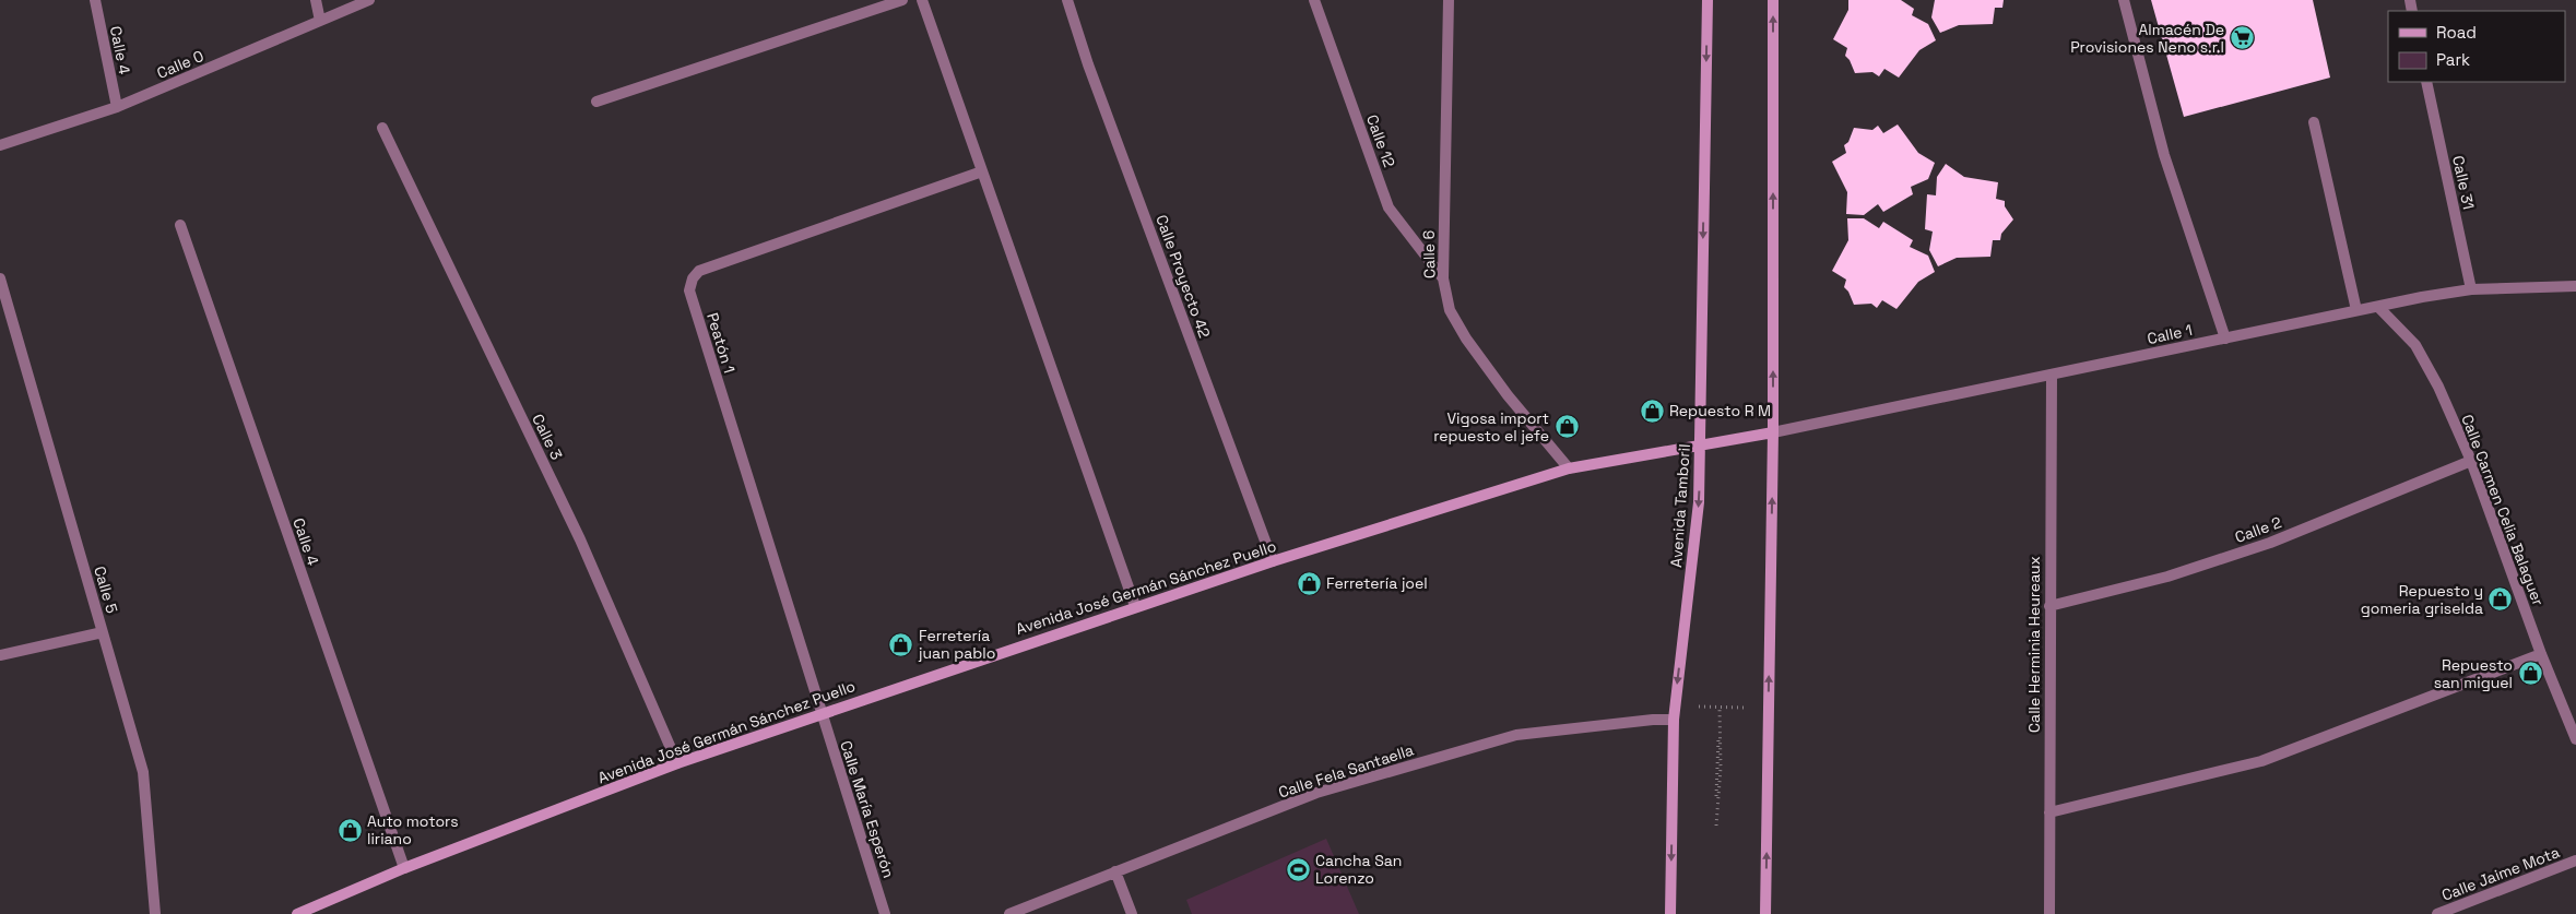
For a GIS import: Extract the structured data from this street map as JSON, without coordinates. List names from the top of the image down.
{
  "streets": {
    "main road": ["Avenida Tamboril", "Avenida José Germán Sánchez Puello"],
    "street": [
      "Calle 4",
      "Calle 0",
      "Calle 12",
      "Calle 31",
      "Calle 6",
      "Calle Proyecto 42",
      "Calle 1",
      "Peatón 1",
      "Calle 3",
      "Calle Carmen Celia Balaguer",
      "Calle 2",
      "Calle 5",
      "Calle Herminia Heureaux",
      "Calle Fela Santaella",
      "Calle María Esperón",
      "Calle Jaime Mota"
    ]
  },
  "crossings": [
    ["Calle 4", "Calle 0"],
    ["Calle 4", "Avenida José Germán Sánchez Puello"],
    ["Calle 12", "Calle 6"],
    ["Calle 31", "Calle 1"],
    ["Calle 6", "Avenida José Germán Sánchez Puello"],
    ["Calle Proyecto 42", "Avenida José Germán Sánchez Puello"],
    ["Calle 1", "Calle Carmen Celia Balaguer"],
    ["Calle 1", "Avenida José Germán Sánchez Puello"],
    ["Calle 1", "Calle Herminia Heureaux"],
    ["Peatón 1", "Avenida José Germán Sánchez Puello"],
    ["Peatón 1", "Calle María Esperón"],
    ["Calle 3", "Avenida José Germán Sánchez Puello"],
    ["Avenida Tamboril", "Avenida José Germán Sánchez Puello"],
    ["Avenida Tamboril", "Calle Fela Santaella"],
    ["Calle Carmen Celia Balaguer", "Calle 2"],
    ["Calle 2", "Calle Herminia Heureaux"],
    ["Avenida José Germán Sánchez Puello", "Calle María Esperón"]
  ],
  "places": {
    "supermarket": ["Almacén De Provisiones Neno s.r.l"],
    "shop": [
      "Repuesto R M",
      "Vigosa import repuesto el jefe",
      "Ferretería joel",
      "Repuesto y gomeria griselda",
      "Ferretería juan pablo",
      "Repuesto san miguel",
      "Auto motors liriano"
    ],
    "sports": ["Cancha San Lorenzo"]
  },
  "legend": ["Road", "Park"]
}
